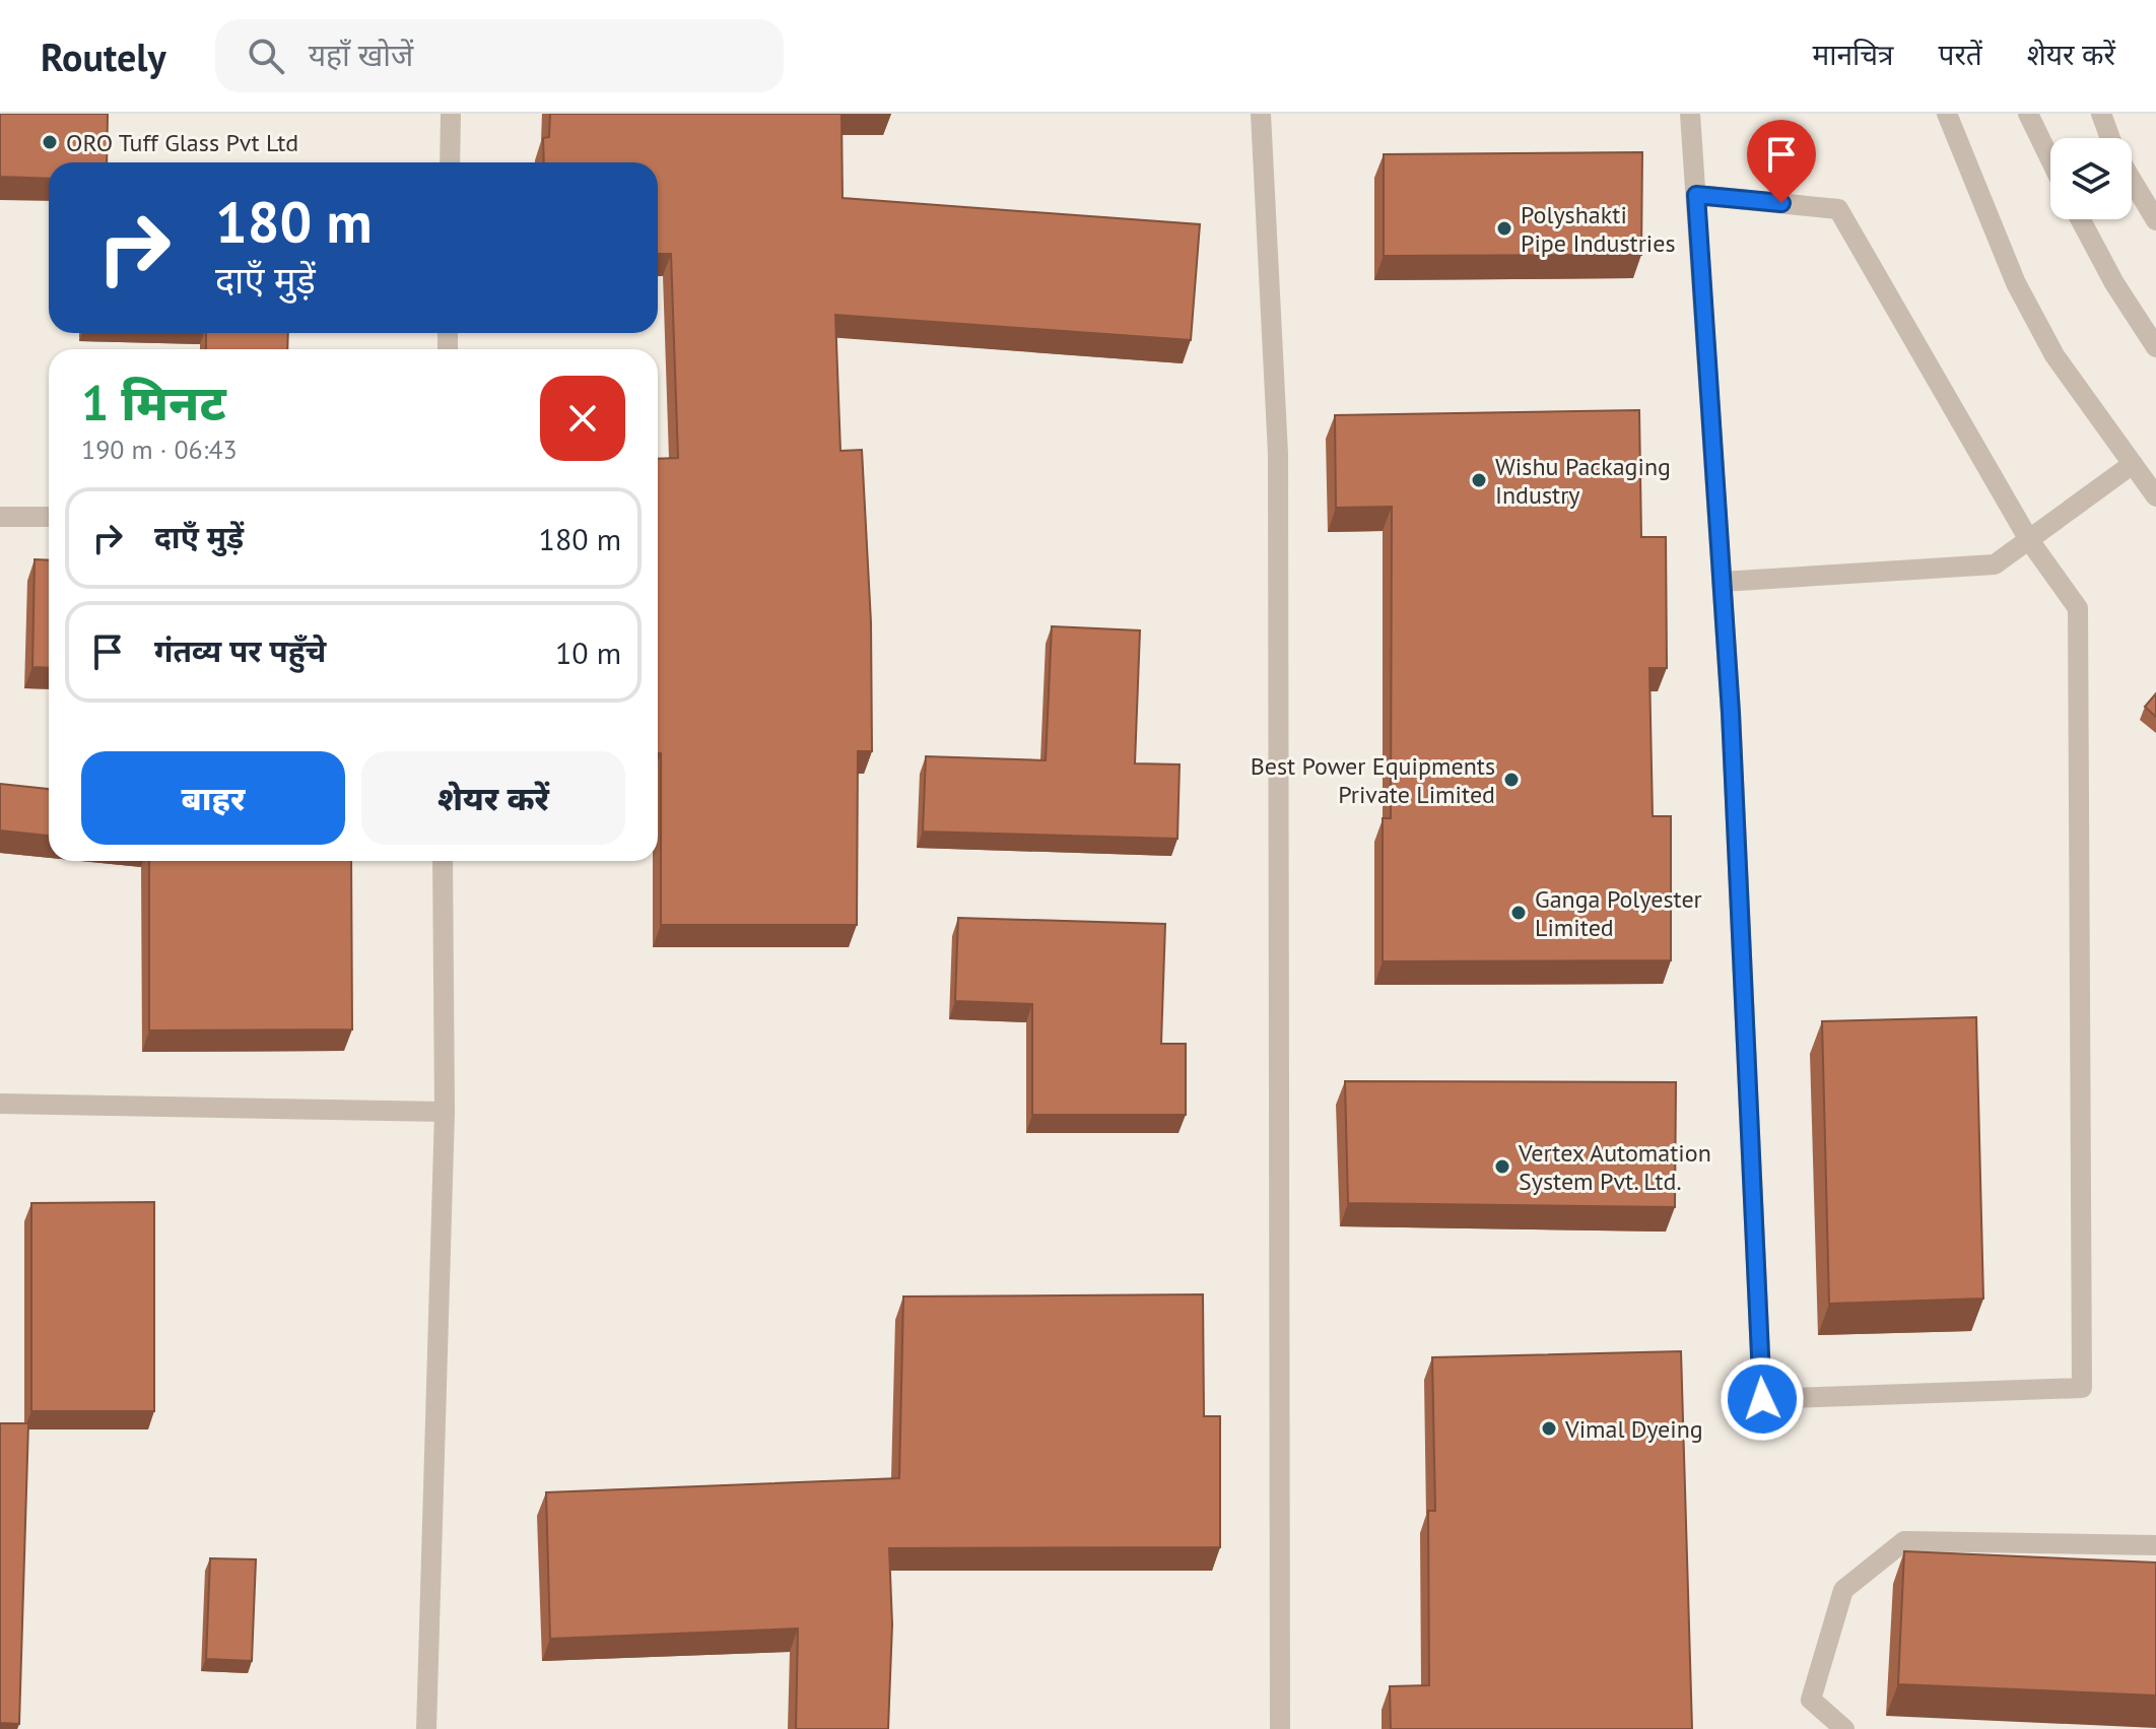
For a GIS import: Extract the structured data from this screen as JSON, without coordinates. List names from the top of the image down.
{
  "places": [
    "ORO Tuff Glass Pvt Ltd",
    "Polyshakti Pipe Industries",
    "Wishu Packaging Industry",
    "Best Power Equipments Private Limited",
    "Ganga Polyester Limited",
    "Vertex Automation System Pvt. Ltd.",
    "Vimal Dyeing"
  ],
  "page": {
    "header": "Routely",
    "search": "यहाँ खोजें",
    "nav": ["मानचित्र", "परतें", "शेयर करें"],
    "turn": ["180 m", "दाएँ मुड़ें"],
    "heading": ["1 मिनट", "190 m · 06:43"],
    "list": [
      {
        "name": "दाएँ मुड़ें",
        "value": "180 m"
      },
      {
        "name": "गंतव्य पर पहुँचे",
        "value": "10 m"
      }
    ],
    "buttons": ["बाहर", "शेयर करें"]
  }
}
